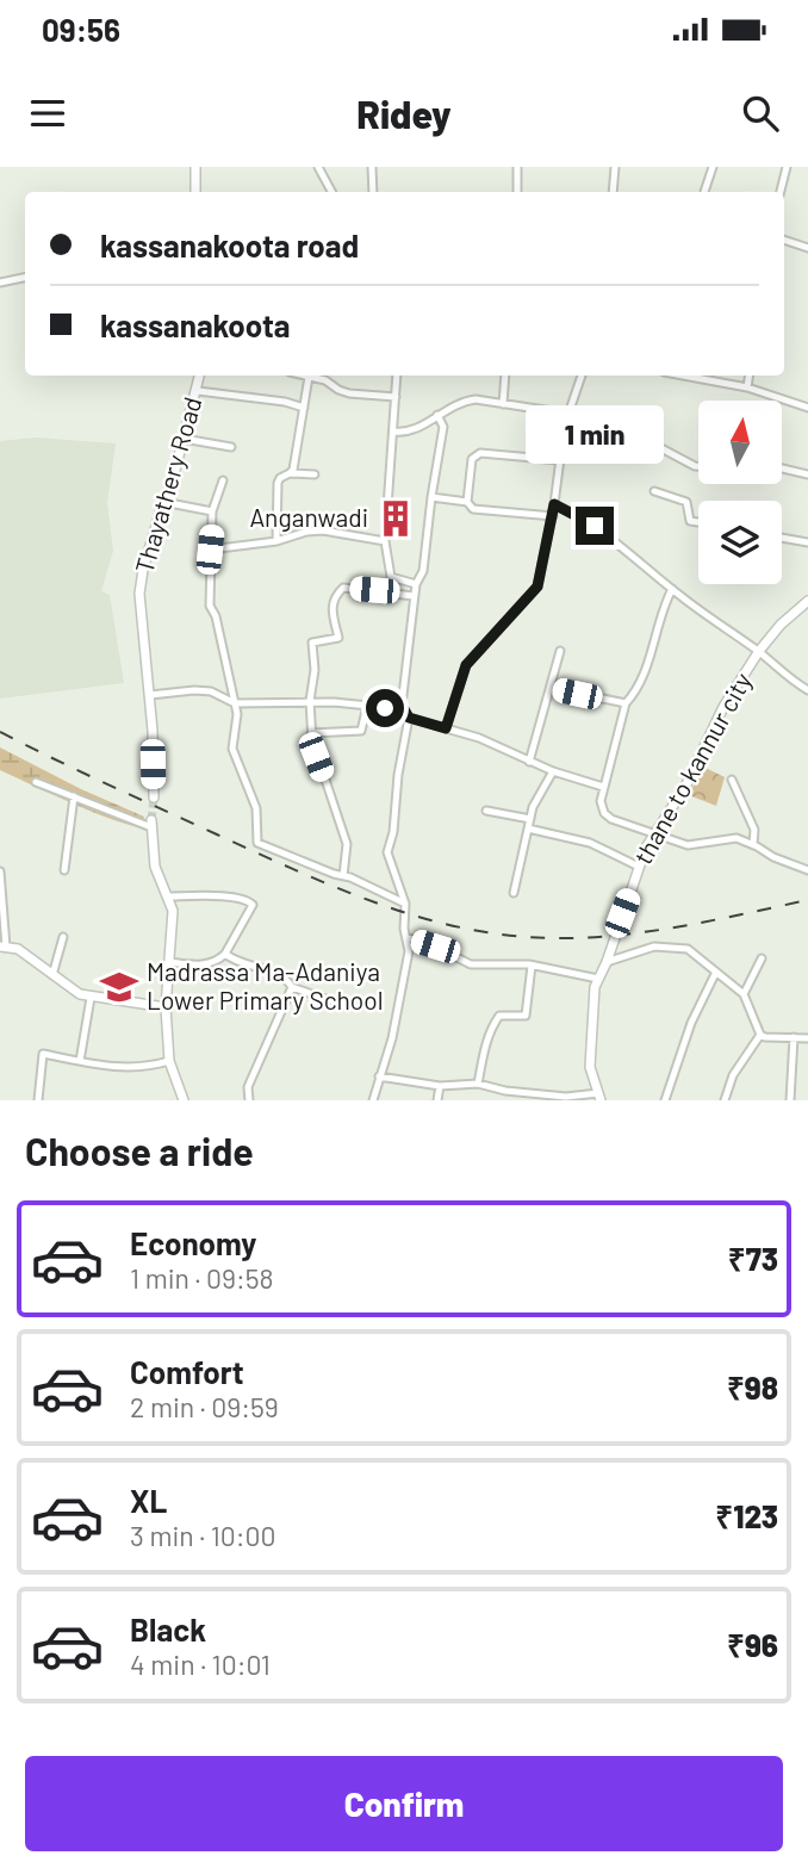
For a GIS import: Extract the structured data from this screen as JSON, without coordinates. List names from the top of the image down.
{
  "streets": {
    "street": ["Thayathery Road", "thane to kannur city"]
  },
  "places": {
    "building": ["Anganwadi"],
    "school or university": ["Madrassa Ma-Adaniya Lower Primary School"]
  },
  "north": "top",
  "page": {
    "status": "09:56",
    "header": "Ridey",
    "banner": ["kassanakoota road", "kassanakoota"],
    "bubble": "1 min",
    "heading": "Choose a ride",
    "list": [
      {
        "name": "Economy",
        "note": "1 min · 09:58",
        "value": "₹73"
      },
      {
        "name": "Comfort",
        "note": "2 min · 09:59",
        "value": "₹98"
      },
      {
        "name": "XL",
        "note": "3 min · 10:00",
        "value": "₹123"
      },
      {
        "name": "Black",
        "note": "4 min · 10:01",
        "value": "₹96"
      }
    ],
    "buttons": "Confirm"
  }
}
